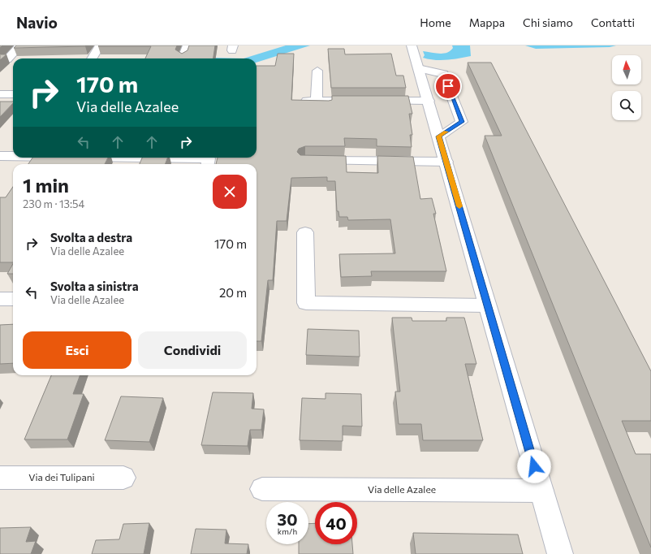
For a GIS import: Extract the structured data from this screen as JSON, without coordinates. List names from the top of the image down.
{
  "streets": {
    "street": ["Via dei Tulipani", "Via delle Azalee"]
  },
  "north": "top",
  "page": {
    "header": "Navio",
    "nav": [
      "Home",
      "Mappa",
      "Chi siamo",
      "Contatti"
    ],
    "turn": ["170 m", "Via delle Azalee"],
    "heading": ["1 min", "230 m · 13:54"],
    "list": [
      {
        "name": "Svolta a destra",
        "note": "Via delle Azalee",
        "value": "170 m"
      },
      {
        "name": "Svolta a sinistra",
        "note": "Via delle Azalee",
        "value": "20 m"
      }
    ],
    "buttons": ["Esci", "Condividi"],
    "speed": "30 km/h",
    "limit": "40"
  }
}
